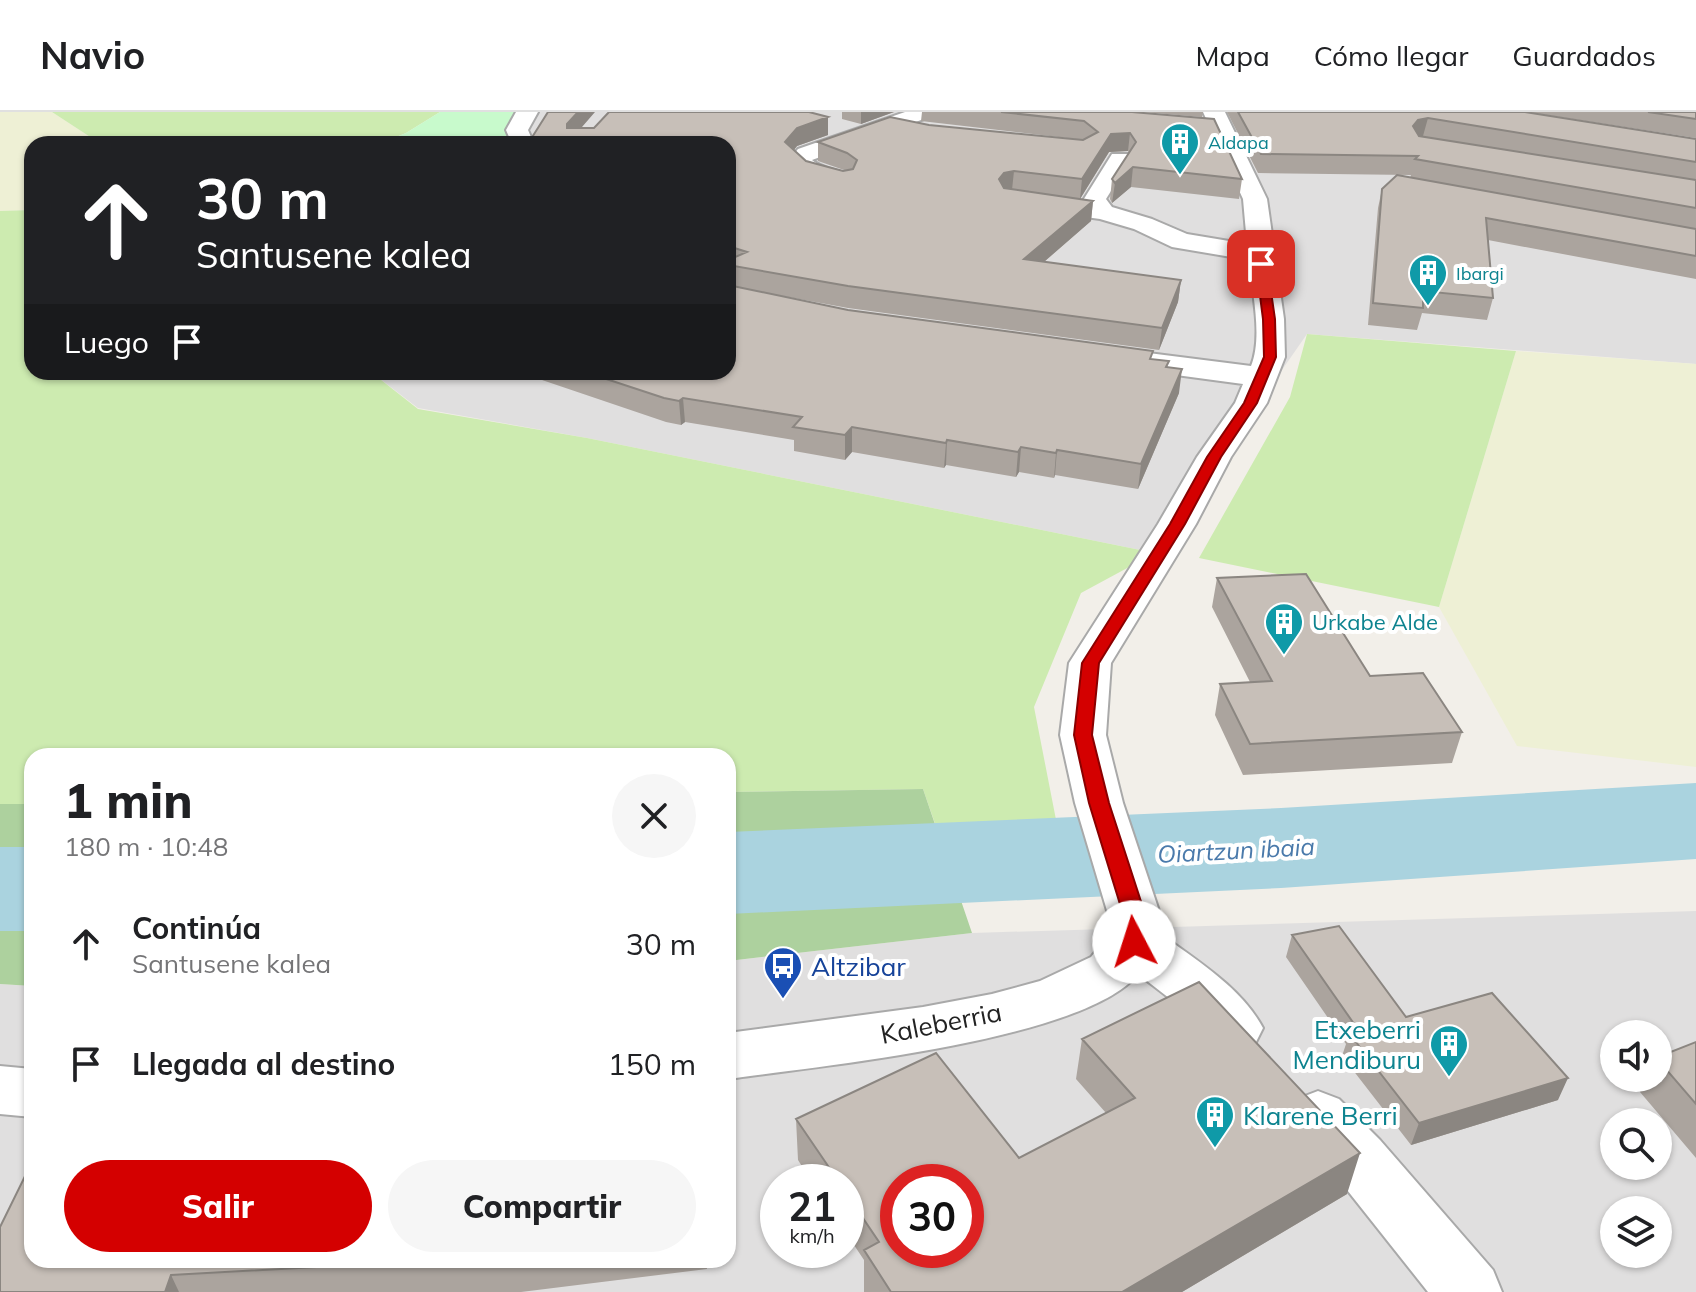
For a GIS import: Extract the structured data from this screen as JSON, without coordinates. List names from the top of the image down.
{
  "streets": {
    "street": ["Kaleberria"]
  },
  "water": ["Oiartzun ibaia"],
  "places": {
    "building": [
      "Aldapa",
      "Ibargi",
      "Urkabe Alde",
      "Etxeberri Mendiburu",
      "Klarene Berri"
    ],
    "bus stop": ["Altzibar"]
  },
  "page": {
    "header": "Navio",
    "nav": ["Mapa", "Cómo llegar", "Guardados"],
    "turn": ["30 m", "Santusene kalea"],
    "then": "Luego",
    "heading": ["1 min", "180 m · 10:48"],
    "list": [
      {
        "name": "Continúa",
        "note": "Santusene kalea",
        "value": "30 m"
      },
      {
        "name": "Llegada al destino",
        "value": "150 m"
      }
    ],
    "buttons": ["Salir", "Compartir"],
    "speed": "21 km/h",
    "limit": "30"
  }
}
